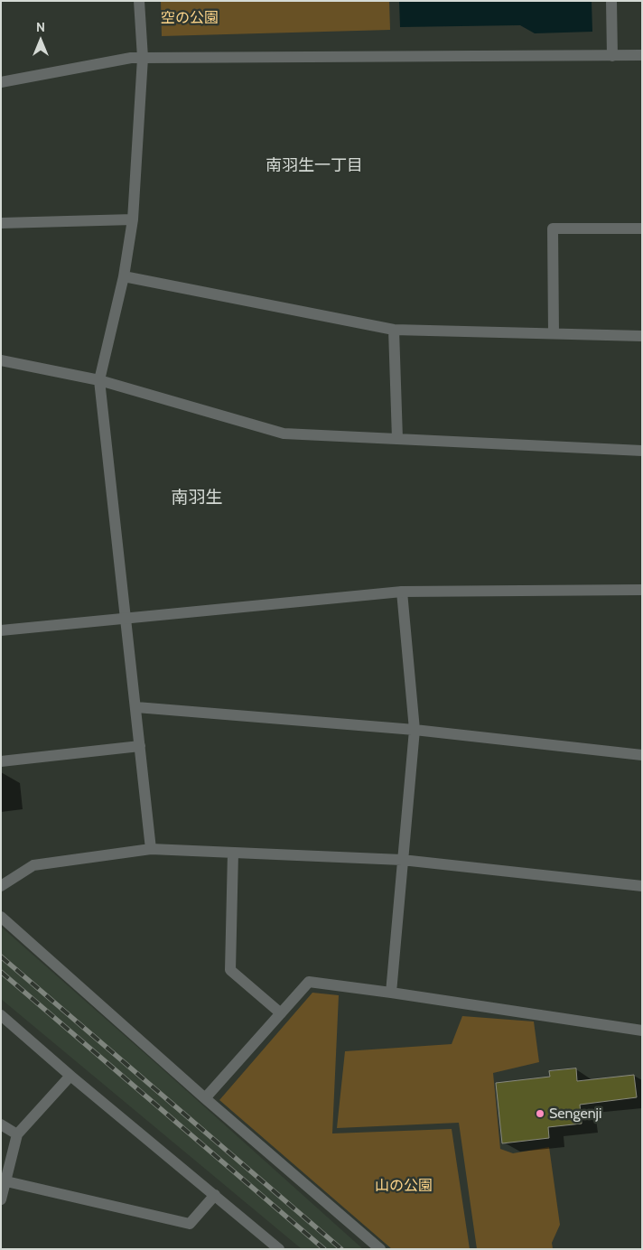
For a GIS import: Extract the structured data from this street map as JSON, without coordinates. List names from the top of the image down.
{
  "districts": ["南羽生一丁目", "南羽生"],
  "parks": ["空の公園", "山の公園"],
  "places": ["Sengenji"],
  "north": "top"
}
